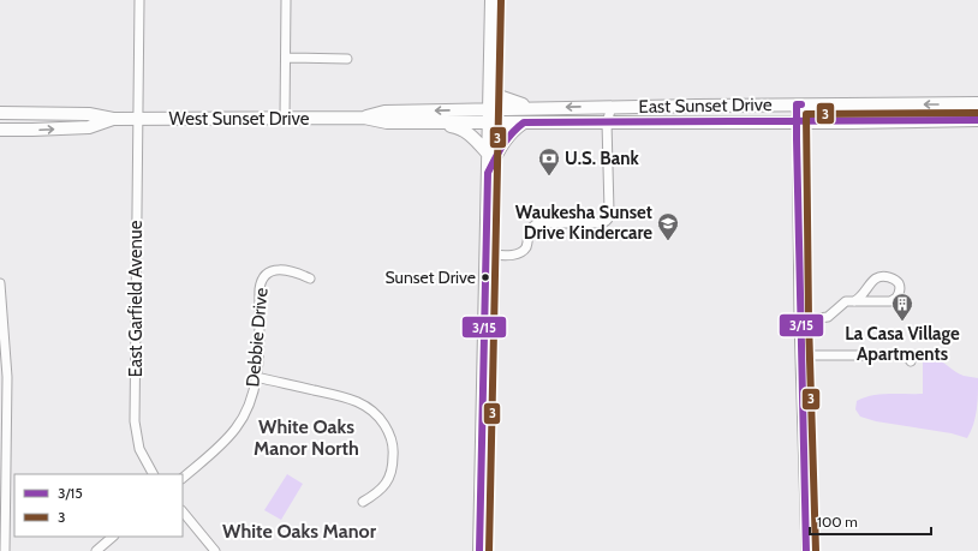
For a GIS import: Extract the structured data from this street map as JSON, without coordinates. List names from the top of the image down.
{
  "streets": {
    "main road": ["East Sunset Drive", "West Sunset Drive"],
    "street": ["East Garfield Avenue", "Debbie Drive"]
  },
  "crossings": [
    ["East Sunset Drive", "West Sunset Drive"],
    ["West Sunset Drive", "East Garfield Avenue"]
  ],
  "districts": ["White Oaks Manor North", "White Oaks Manor"],
  "places": {
    "bank": ["U.S. Bank"],
    "school or university": ["Waukesha Sunset Drive Kindercare"],
    "other": ["Sunset Drive"],
    "building": ["La Casa Village Apartments"]
  },
  "lines": ["transit line 3", "transit line 3/15"],
  "legend": ["3/15", "3"],
  "scale_bar": "100 m"
}
